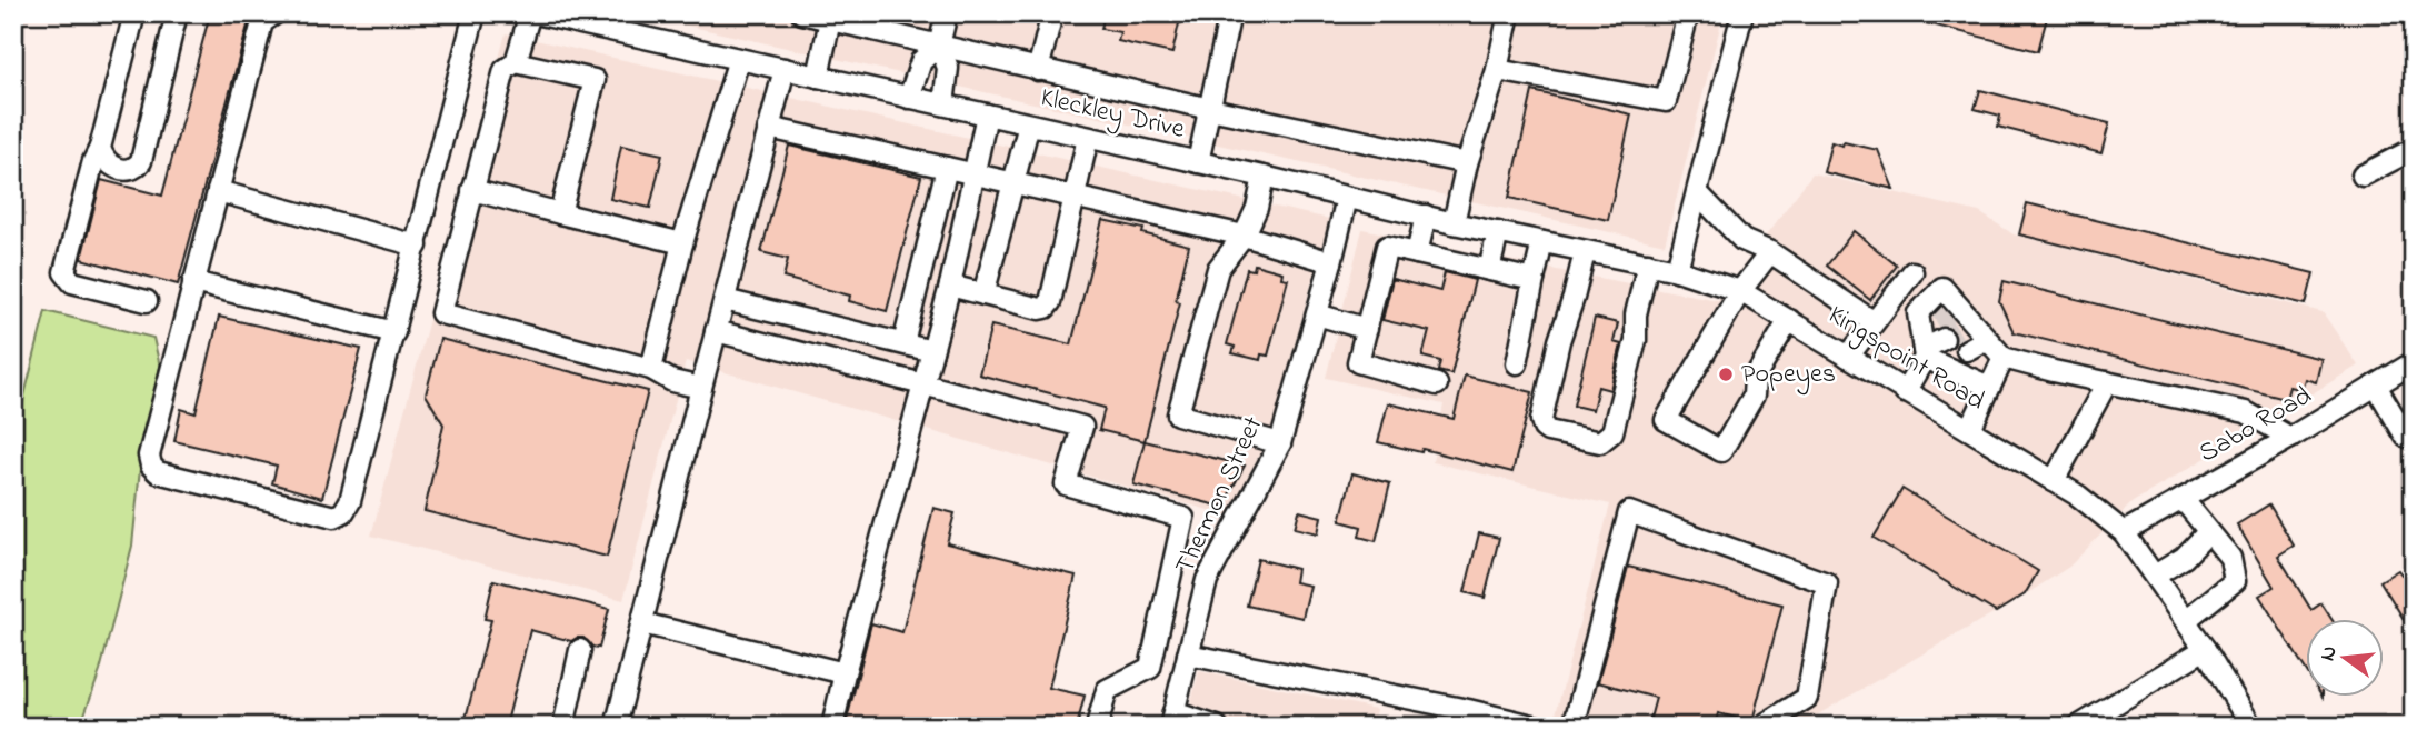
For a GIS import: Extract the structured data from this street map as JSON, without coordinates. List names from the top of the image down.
{
  "streets": {
    "street": [
      "Kleckley Drive",
      "Kingspoint Road",
      "Sabo Road",
      "Thermon Street"
    ]
  },
  "crossings": [
    ["Kleckley Drive", "Kingspoint Road"],
    ["Kleckley Drive", "Thermon Street"],
    ["Kingspoint Road", "Sabo Road"]
  ],
  "places": ["Popeyes"],
  "north": "left"
}
